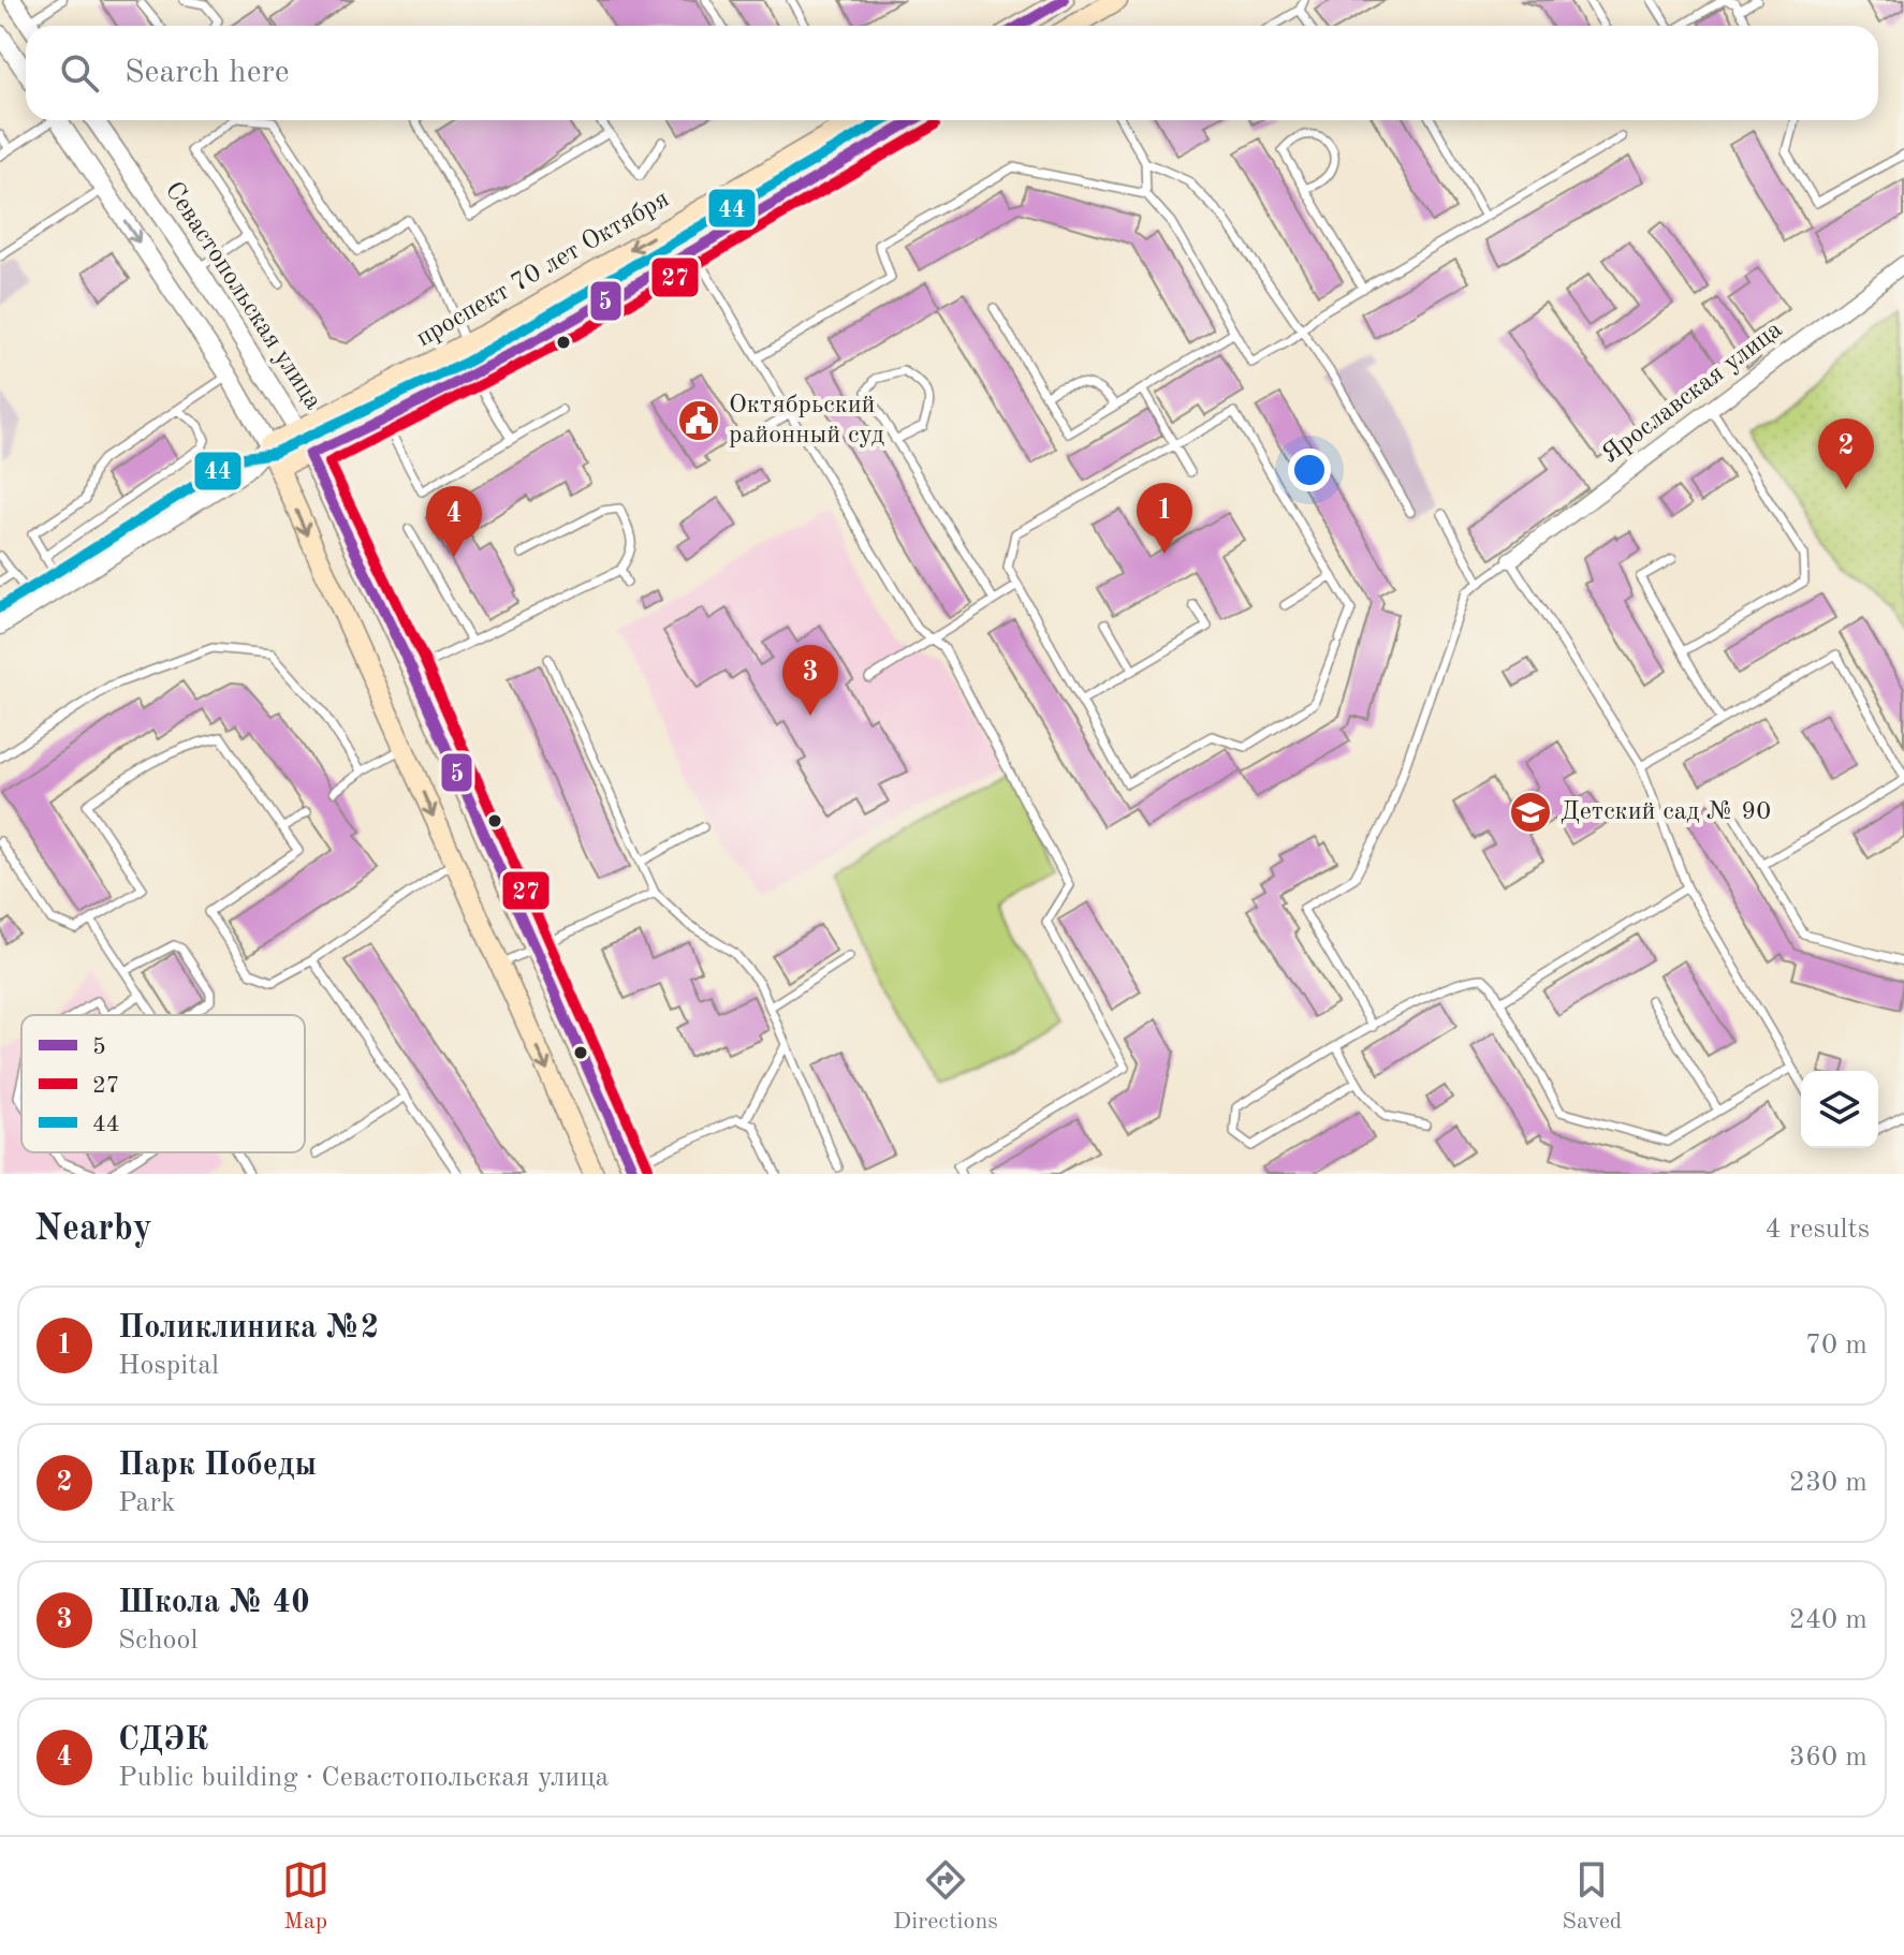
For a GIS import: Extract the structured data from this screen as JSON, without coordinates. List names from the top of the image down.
{
  "streets": {
    "main road": ["проспект 70 лет Октября", "Севастопольская улица"],
    "street": ["Ярославская улица"]
  },
  "crossings": [
    ["проспект 70 лет Октября", "Севастопольская улица"]
  ],
  "places": {
    "public building": ["Октябрьский районный суд"],
    "school or university": ["Детский сад № 90"]
  },
  "lines": ["transit line 5", "transit line 44", "transit line 27"],
  "legend": ["5", "27", "44"],
  "page": {
    "search": "Search here",
    "pins": [
      "2",
      "1",
      "4",
      "3"
    ],
    "heading": ["Nearby", "4 results"],
    "list": [
      {
        "mark": "1",
        "name": "Поликлиника №2",
        "note": "Hospital",
        "value": "70 m"
      },
      {
        "mark": "2",
        "name": "Парк Победы",
        "note": "Park",
        "value": "230 m"
      },
      {
        "mark": "3",
        "name": "Школа № 40",
        "note": "School",
        "value": "240 m"
      },
      {
        "mark": "4",
        "name": "СДЭК",
        "note": "Public building · Севастопольская улица",
        "value": "360 m"
      }
    ],
    "nav": ["Map", "Directions", "Saved"]
  }
}
